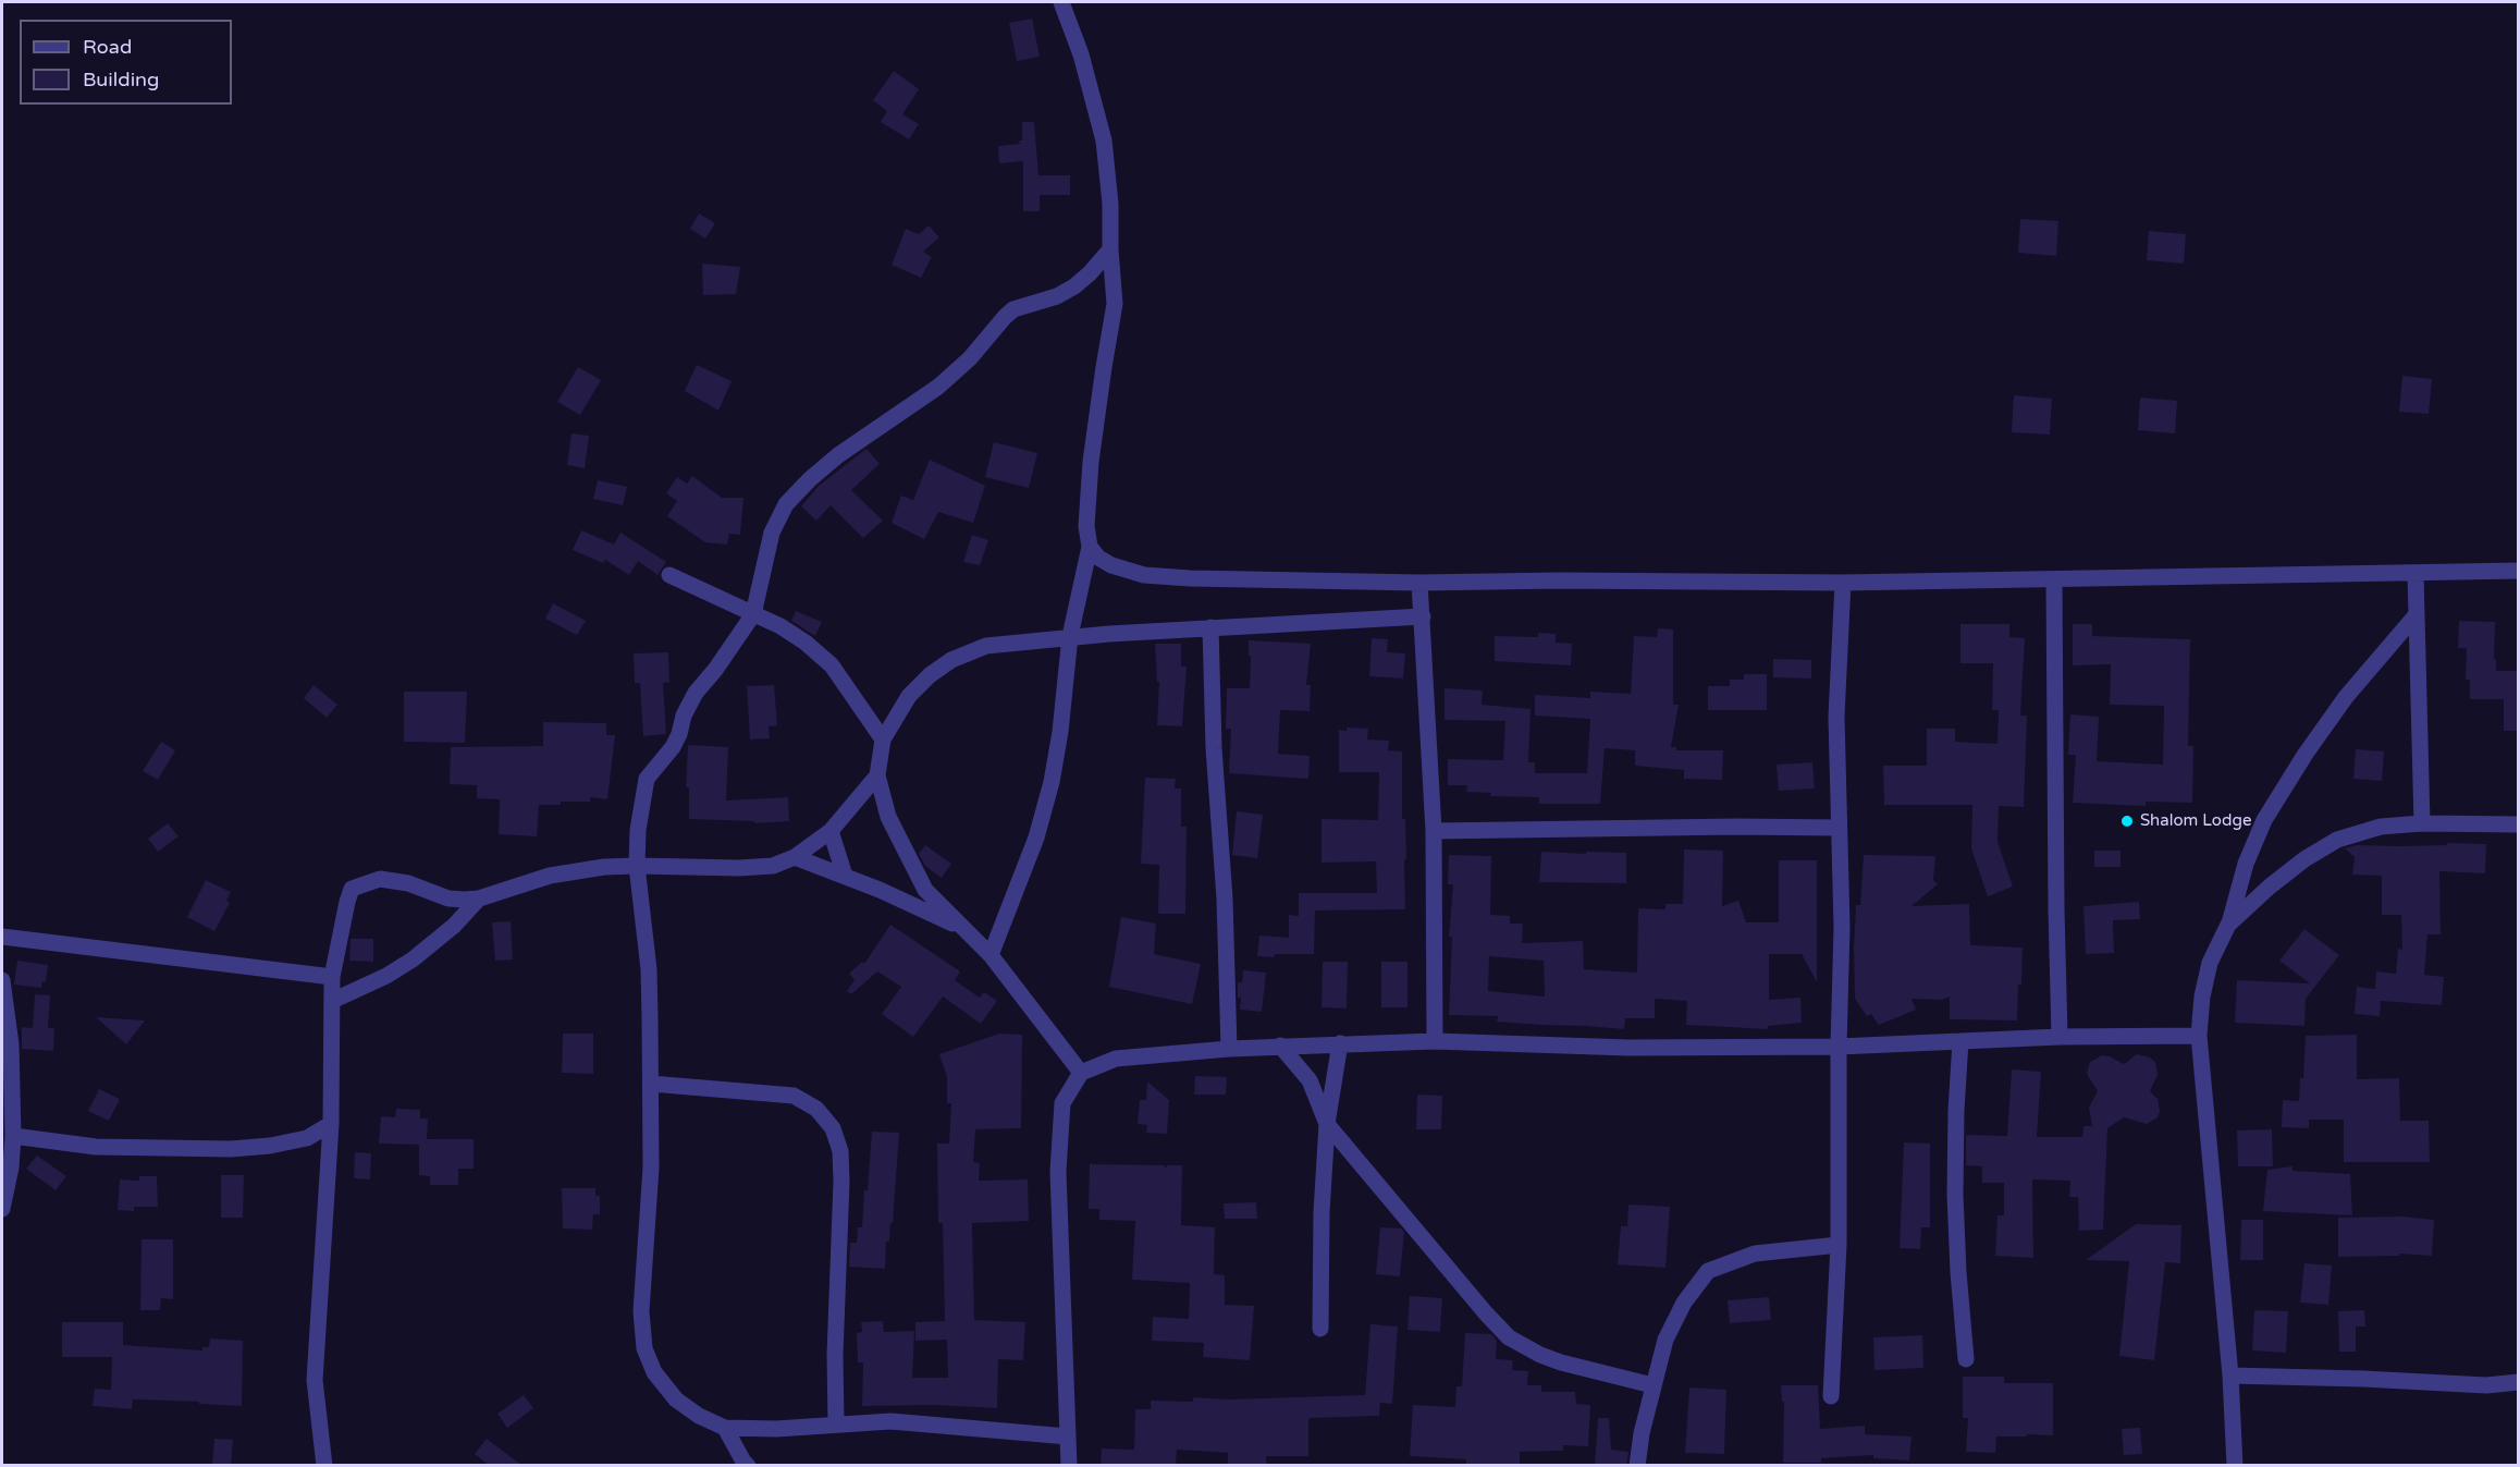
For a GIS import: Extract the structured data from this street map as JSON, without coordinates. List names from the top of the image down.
{
  "places": ["Shalom Lodge"],
  "legend": ["Road", "Building"]
}
